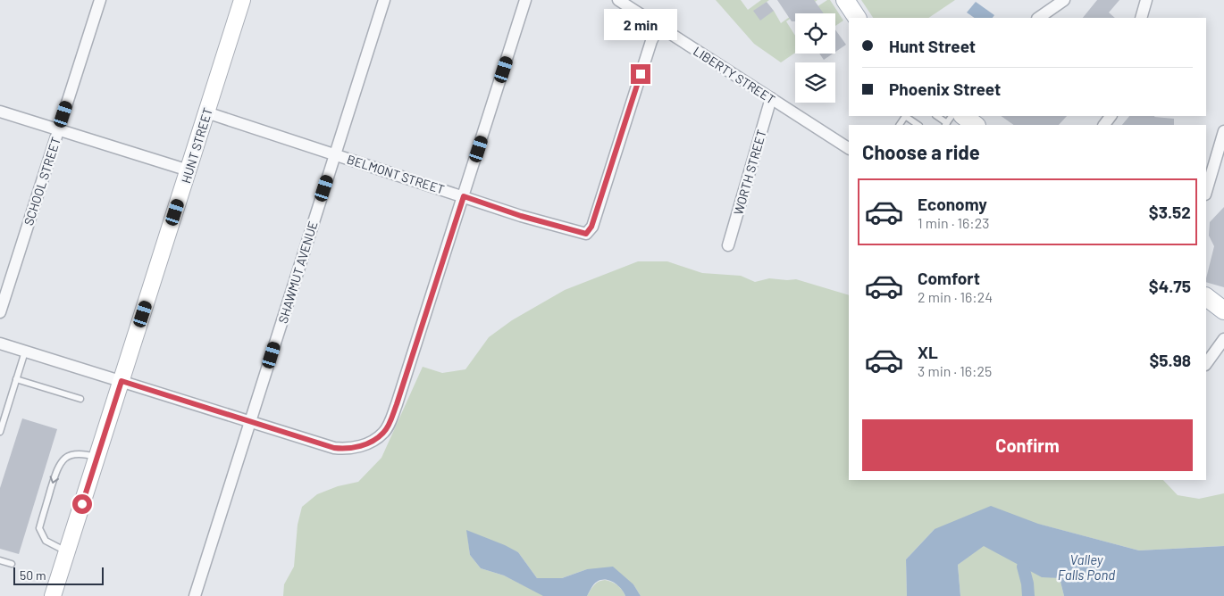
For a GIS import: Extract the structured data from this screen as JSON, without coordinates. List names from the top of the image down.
{
  "streets": {
    "main road": ["HUNT STREET"],
    "street": [
      "LIBERTY STREET",
      "WORTH STREET",
      "BELMONT STREET",
      "SCHOOL STREET",
      "SHAWMUT AVENUE"
    ]
  },
  "crossings": [
    ["LIBERTY STREET", "WORTH STREET"],
    ["LIBERTY STREET", "BELMONT STREET"],
    ["HUNT STREET", "BELMONT STREET"],
    ["BELMONT STREET", "SHAWMUT AVENUE"]
  ],
  "water": ["Valley Falls Pond"],
  "scale_bar": "50 m",
  "page": {
    "bubble": "2 min",
    "banner": ["Hunt Street", "Phoenix Street"],
    "heading": "Choose a ride",
    "list": [
      {
        "name": "Economy",
        "note": "1 min · 16:23",
        "value": "$3.52"
      },
      {
        "name": "Comfort",
        "note": "2 min · 16:24",
        "value": "$4.75"
      },
      {
        "name": "XL",
        "note": "3 min · 16:25",
        "value": "$5.98"
      }
    ],
    "buttons": "Confirm",
    "scale": "50 m"
  }
}
